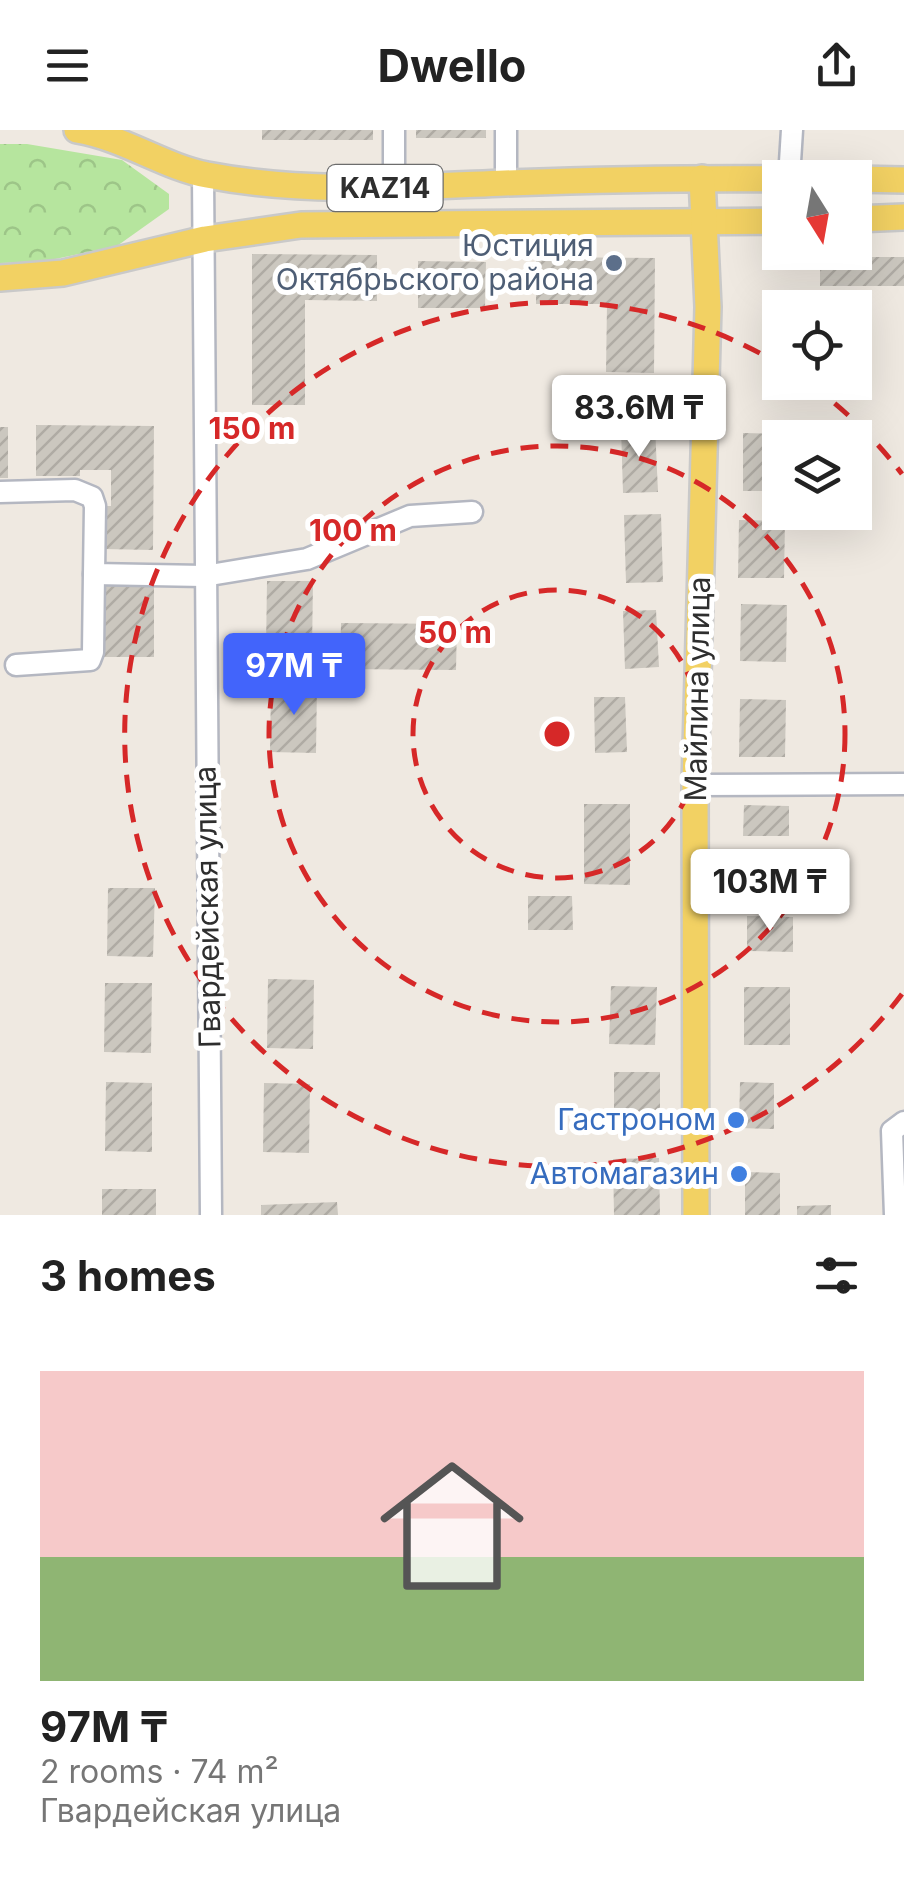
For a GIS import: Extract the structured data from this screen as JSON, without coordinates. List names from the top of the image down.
{
  "streets": {
    "main road": ["KAZ14", "Майлина улица"],
    "street": ["Гвардейская улица"]
  },
  "crossings": [
    ["KAZ14", "Майлина улица"],
    ["KAZ14", "Гвардейская улица"]
  ],
  "places": ["Юстиция Октябрьского района", "Гастроном", "Автомагазин"],
  "north": "bottom",
  "page": {
    "header": "Dwello",
    "price": ["83.6M ₸", "97M ₸", "103M ₸"],
    "heading": "3 homes",
    "list": [
      {
        "name": "97M ₸",
        "note": "2 rooms · 74 m² · Гвардейская улица"
      }
    ]
  },
  "rings": ["150 m", "100 m", "50 m"]
}
